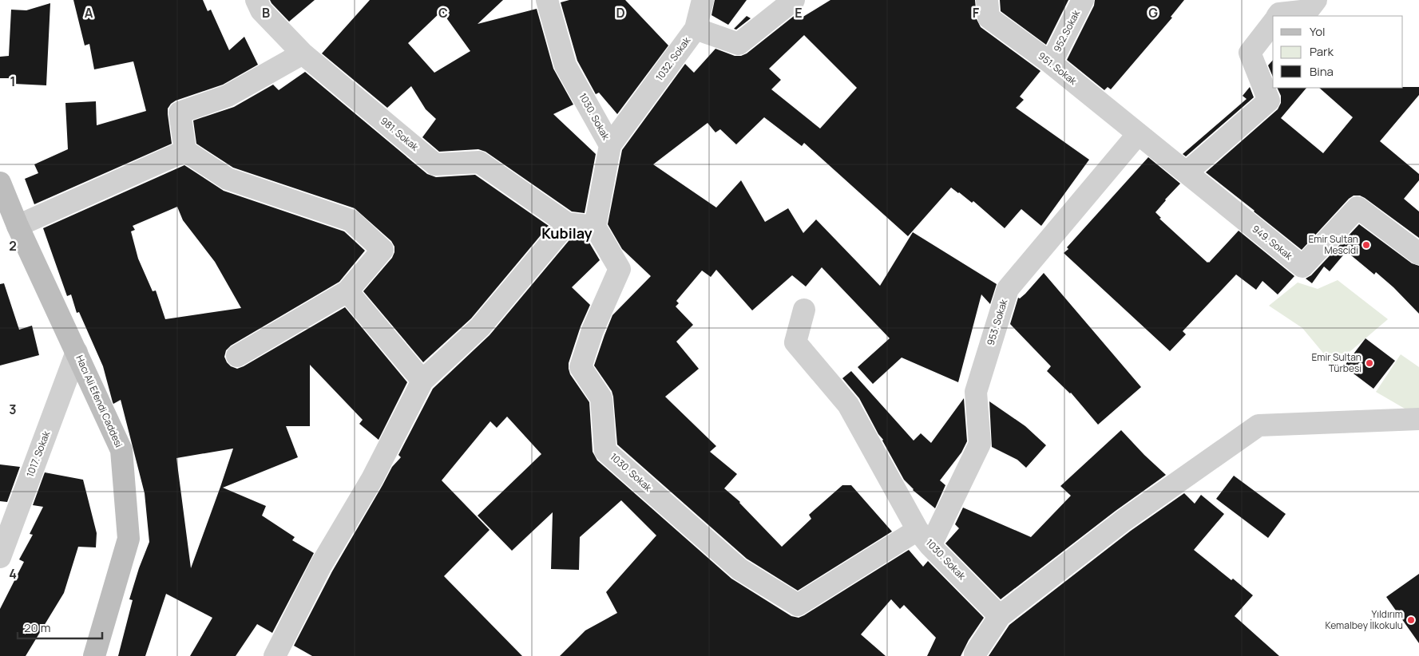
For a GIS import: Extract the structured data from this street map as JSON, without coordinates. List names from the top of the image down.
{
  "streets": {
    "street": [
      "952.Sokak",
      "1032. Sokak",
      "951. Sokak",
      "1030. Sokak",
      "981. Sokak",
      "949. Sokak",
      "953. Sokak",
      "Hacı Ali Efendi Caddesi",
      "1017. Sokak"
    ]
  },
  "crossings": [
    ["952.Sokak", "951. Sokak"],
    ["1032. Sokak", "1030. Sokak"],
    ["951. Sokak", "949. Sokak"],
    ["951. Sokak", "953. Sokak"],
    ["1030. Sokak", "953. Sokak"],
    ["949. Sokak", "953. Sokak"],
    ["Hacı Ali Efendi Caddesi", "1017. Sokak"]
  ],
  "districts": ["Kubilay"],
  "places": ["Emir Sultan Mescidi", "Emir Sultan Türbesi", "Yıldırım Kemalbey İlkokulu"],
  "legend": ["Yol", "Park", "Bina"],
  "scale_bar": "20 m",
  "grid": {
    "columns": [
      "A",
      "B",
      "C",
      "D",
      "E",
      "F",
      "G"
    ],
    "rows": [
      "1",
      "2",
      "3",
      "4"
    ]
  }
}
